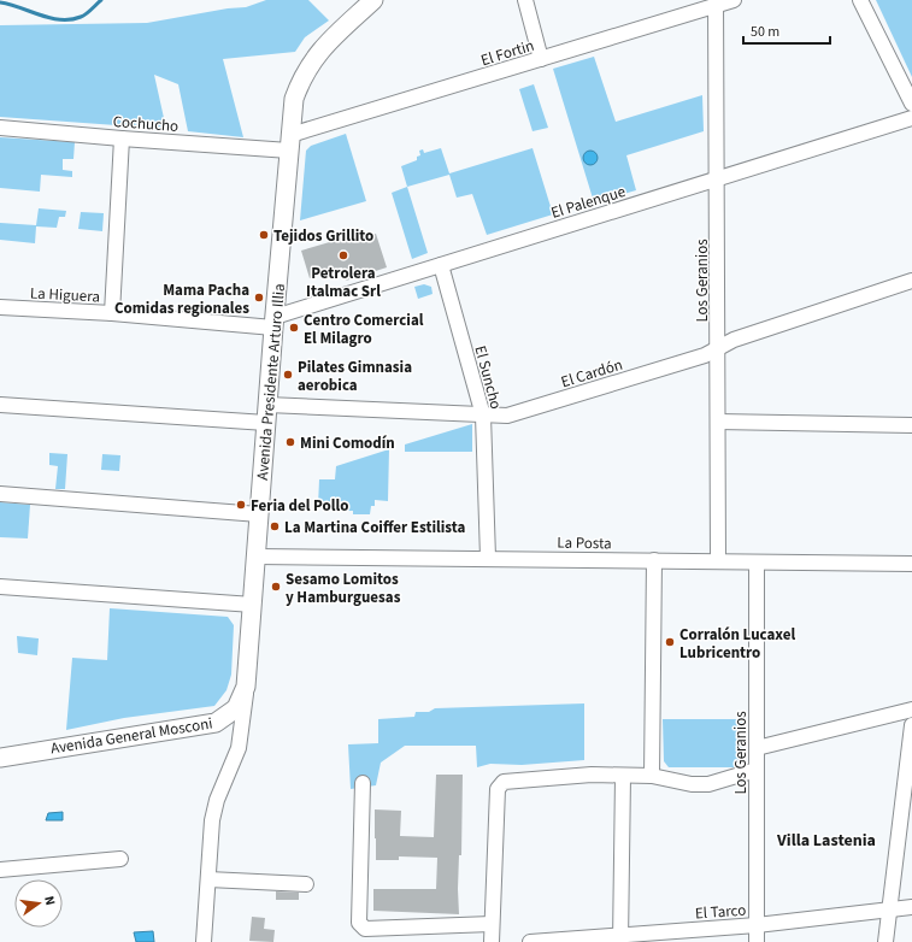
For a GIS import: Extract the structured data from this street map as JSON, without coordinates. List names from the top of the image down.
{
  "streets": {
    "main road": ["Avenida Presidente Arturo Illia", "Avenida General Mosconi"],
    "street": [
      "El Fortin",
      "Cochucho",
      "El Palenque",
      "Los Geranios",
      "La Higuera",
      "El Cardón",
      "El Suncho",
      "La Posta",
      "El Tarco"
    ]
  },
  "crossings": [
    ["El Fortin", "Cochucho"],
    ["El Fortin", "Los Geranios"],
    ["El Fortin", "Avenida Presidente Arturo Illia"],
    ["Cochucho", "Avenida Presidente Arturo Illia"],
    ["El Palenque", "Los Geranios"],
    ["El Palenque", "La Higuera"],
    ["El Palenque", "El Suncho"],
    ["El Palenque", "Avenida Presidente Arturo Illia"],
    ["Los Geranios", "El Cardón"],
    ["Los Geranios", "La Posta"],
    ["Los Geranios", "El Tarco"],
    ["La Higuera", "Avenida Presidente Arturo Illia"],
    ["El Cardón", "El Suncho"],
    ["El Cardón", "Avenida Presidente Arturo Illia"],
    ["El Suncho", "La Posta"],
    ["Avenida Presidente Arturo Illia", "La Posta"],
    ["Avenida Presidente Arturo Illia", "Avenida General Mosconi"]
  ],
  "districts": ["Villa Lastenia"],
  "places": [
    "Tejidos Grillito",
    "Petrolera Italmac Srl",
    "Mama Pacha Comidas regionales",
    "Centro Comercial El Milagro",
    "Pilates Gimnasia aerobica",
    "Mini Comodín",
    "Feria del Pollo",
    "La Martina Coiffer Estilista",
    "Sesamo Lomitos y Hamburguesas",
    "Corralón Lucaxel Lubricentro"
  ],
  "scale_bar": "50 m",
  "north": "right"
}
